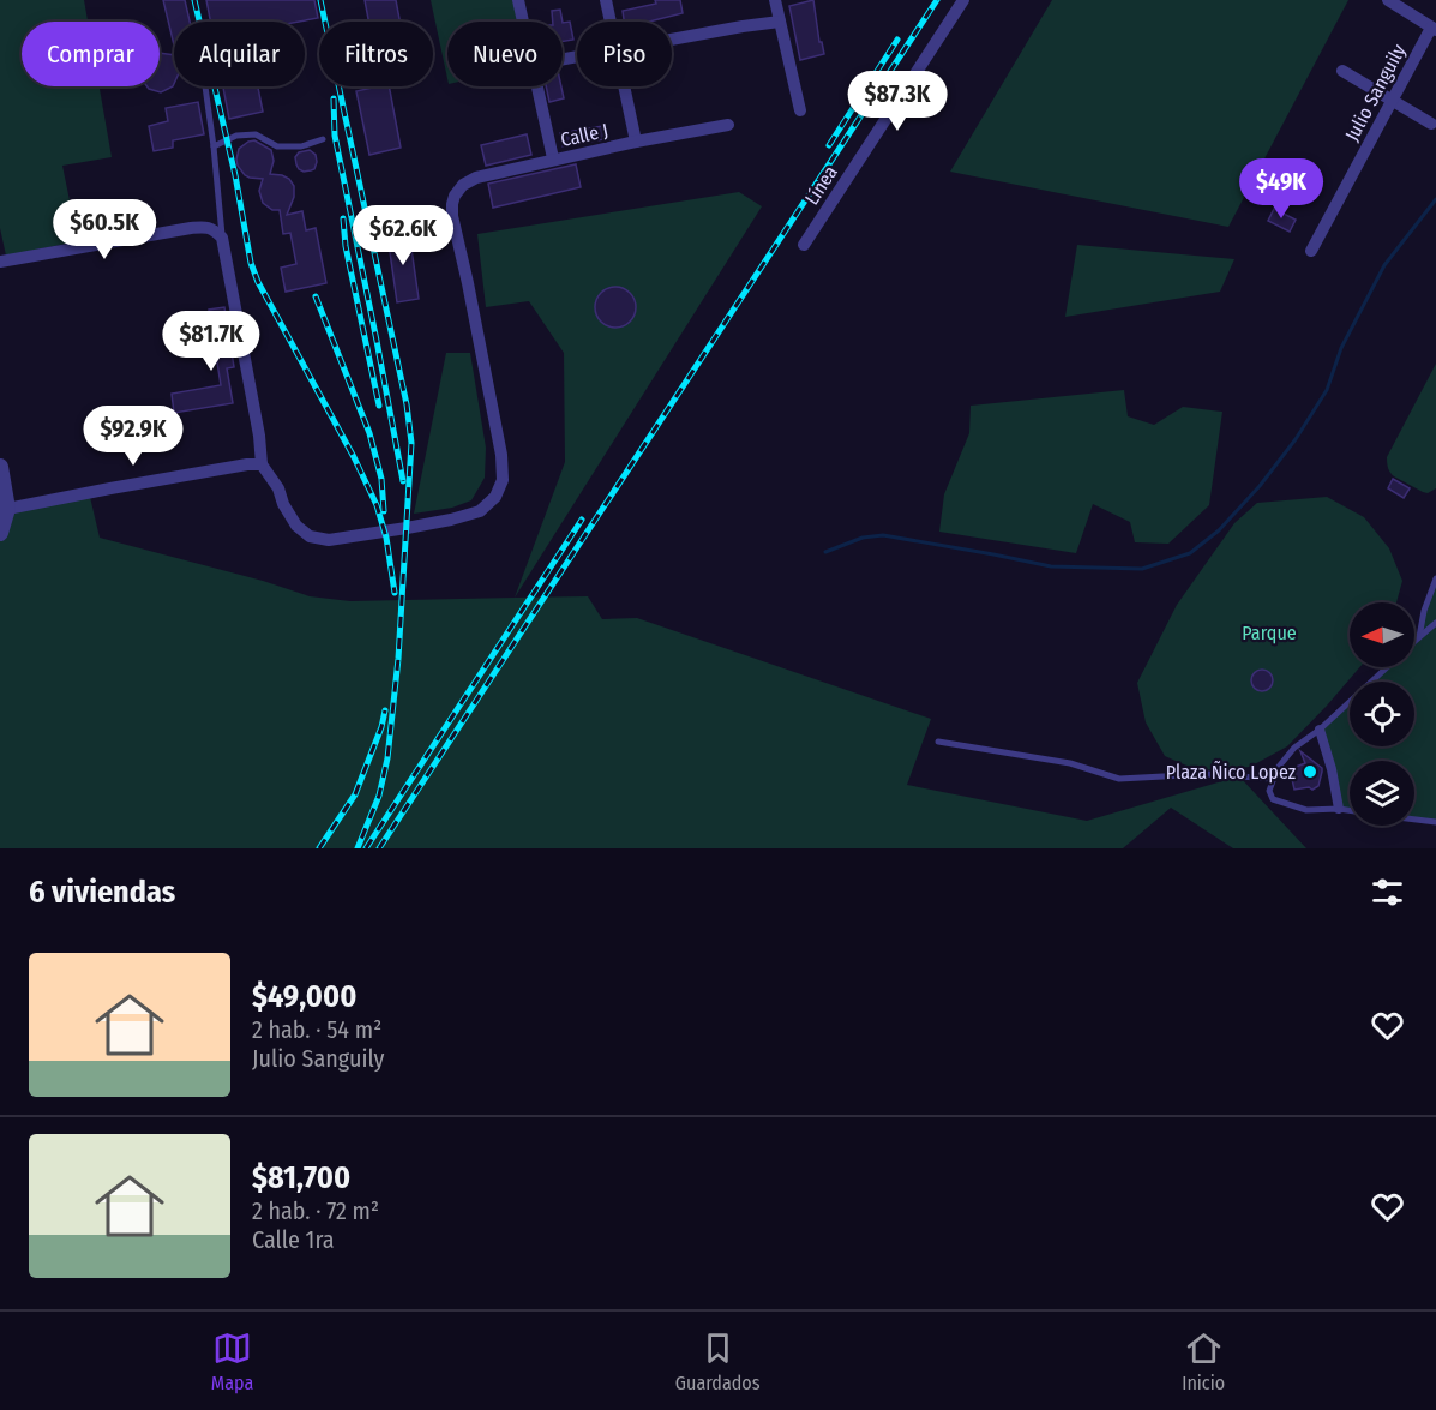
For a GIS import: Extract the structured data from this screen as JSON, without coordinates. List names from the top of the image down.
{
  "streets": {
    "street": ["Julio Sanguily", "Calle J", "Línea"]
  },
  "parks": ["Parque"],
  "places": ["Plaza Ñico Lopez"],
  "north": "left",
  "page": {
    "chip": [
      "Comprar",
      "Alquilar",
      "Filtros",
      "Nuevo",
      "Piso"
    ],
    "price": [
      "$87.3K",
      "$49K",
      "$60.5K",
      "$62.6K",
      "$81.7K",
      "$92.9K"
    ],
    "heading": "6 viviendas",
    "list": [
      {
        "name": "$49,000",
        "note": "2 hab. · 54 m² · Julio Sanguily"
      },
      {
        "name": "$81,700",
        "note": "2 hab. · 72 m² · Calle 1ra"
      }
    ],
    "tabs": ["Mapa", "Guardados", "Inicio"]
  }
}
